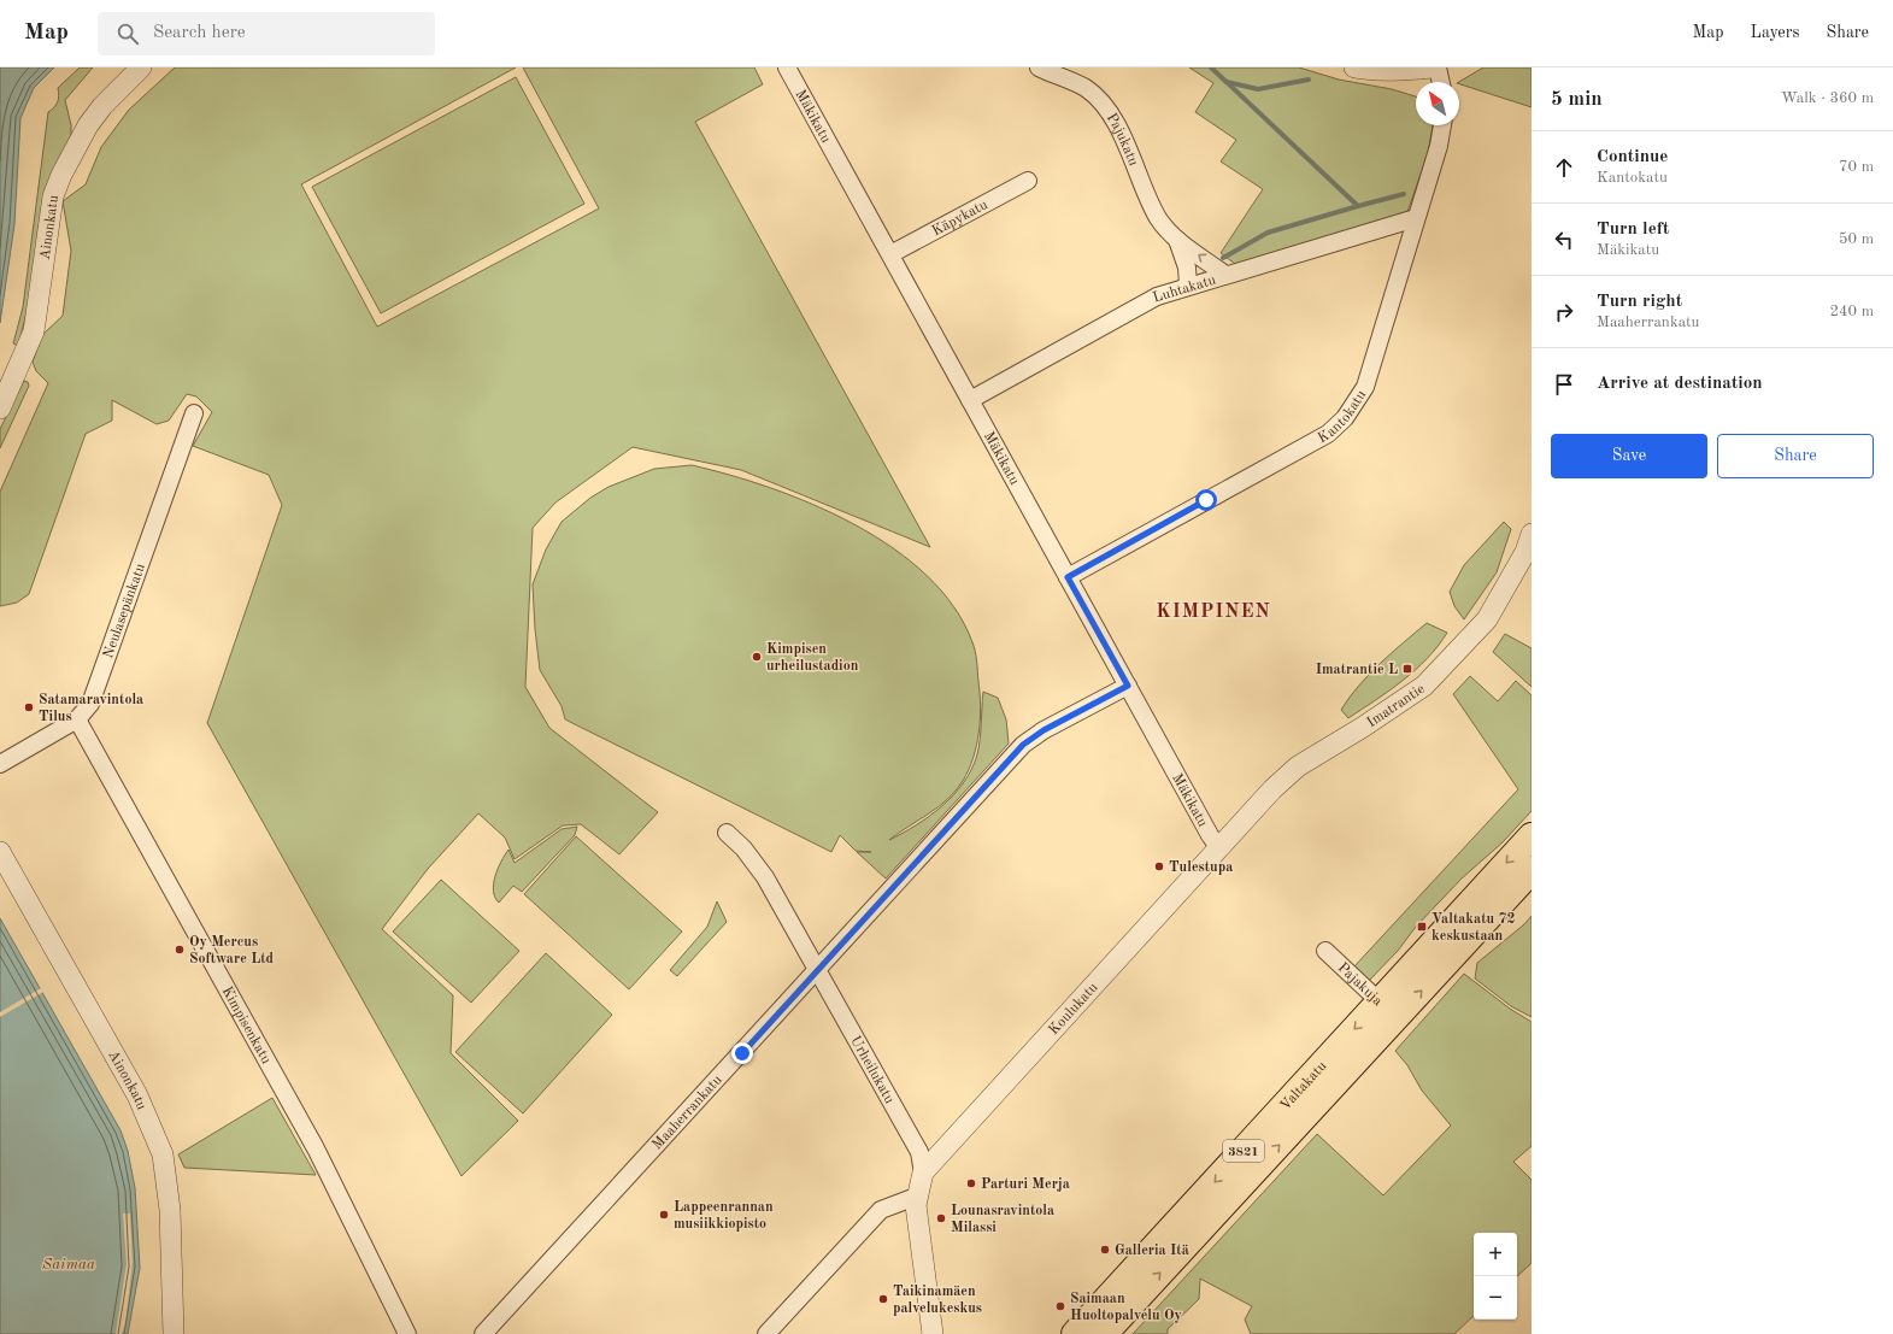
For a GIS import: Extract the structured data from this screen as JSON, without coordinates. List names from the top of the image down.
{
  "streets": {
    "main road": ["Valtakatu", "3821"],
    "street": [
      "Mäkikatu",
      "Pajukatu",
      "Käpykatu",
      "Ainonkatu",
      "Luhtakatu",
      "Kantokatu",
      "Neulasepänkatu",
      "Imatrantie",
      "Pajakuja",
      "Koulukatu",
      "Kimpisenkatu",
      "Urheilukatu",
      "Maaherrankatu"
    ]
  },
  "crossings": [
    ["Mäkikatu", "Käpykatu"],
    ["Mäkikatu", "Luhtakatu"],
    ["Mäkikatu", "Kantokatu"],
    ["Mäkikatu", "Imatrantie"],
    ["Mäkikatu", "Koulukatu"],
    ["Mäkikatu", "Maaherrankatu"],
    ["Pajukatu", "Luhtakatu"],
    ["Luhtakatu", "Kantokatu"],
    ["Neulasepänkatu", "Kimpisenkatu"],
    ["Imatrantie", "Koulukatu"],
    ["Pajakuja", "Valtakatu"],
    ["Koulukatu", "Urheilukatu"],
    ["Urheilukatu", "Maaherrankatu"]
  ],
  "districts": ["KIMPINEN"],
  "water": ["Saimaa"],
  "places": {
    "other": [
      "Kimpisen urheilustadion",
      "Satamaravintola Tilus",
      "Tulestupa",
      "Oy Mercus Software Ltd",
      "Parturi Merja",
      "Lappeenrannan musiikkiopisto",
      "Lounasravintola Milassi",
      "Galleria Itä",
      "Taikinamäen palvelukeskus",
      "Saimaan Huoltopalvelu Oy"
    ],
    "transit": ["Imatrantie L", "Valtakatu 72 keskustaan"]
  },
  "north": "top left",
  "page": {
    "header": "Map",
    "search": "Search here",
    "nav": ["Map", "Layers", "Share"],
    "heading": ["5 min", "Walk · 360 m"],
    "list": [
      ["Continue", "Kantokatu", "70 m"],
      ["Turn left", "Mäkikatu", "50 m"],
      ["Turn right", "Maaherrankatu", "240 m"],
      "Arrive at destination"
    ],
    "buttons": ["Save", "Share"],
    "map_buttons": ["+", "−"]
  }
}
